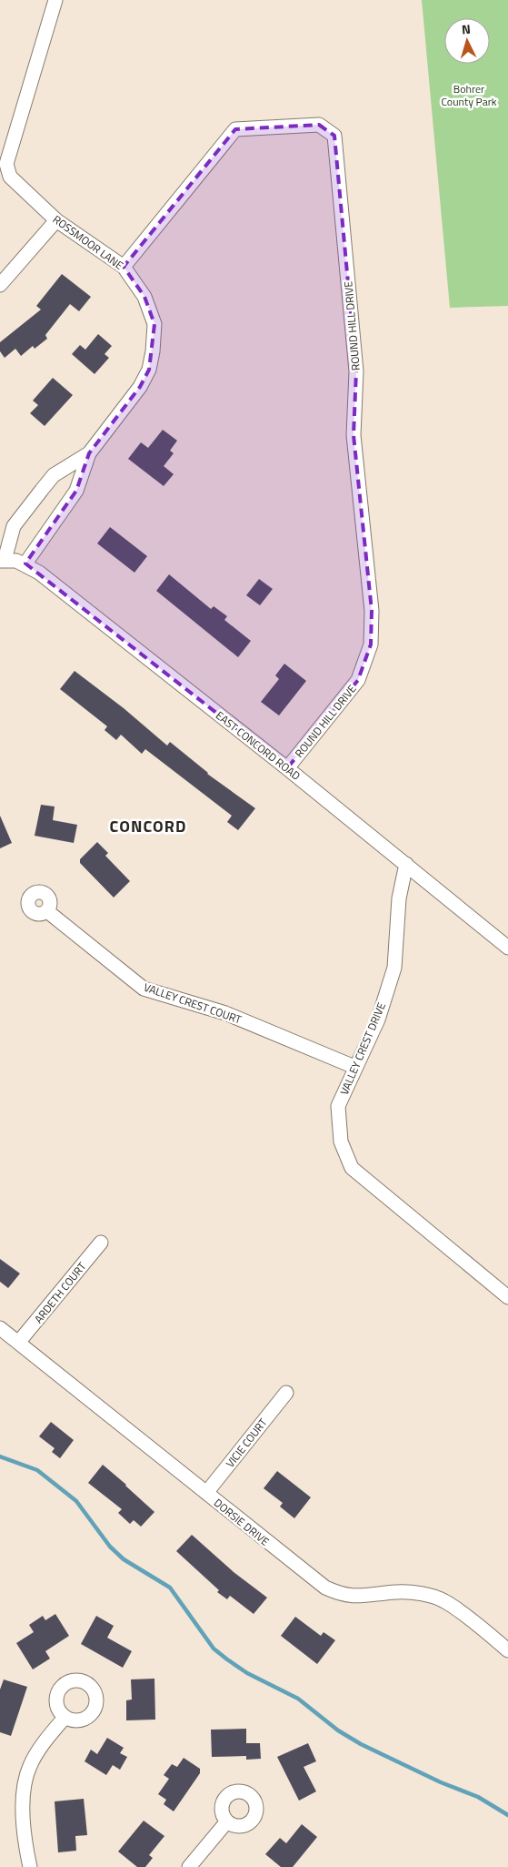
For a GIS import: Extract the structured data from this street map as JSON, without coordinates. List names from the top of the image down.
{
  "streets": {
    "street": [
      "ROSSMOOR LANE",
      "ROUND HILL DRIVE",
      "EAST CONCORD ROAD",
      "VALLEY CREST COURT",
      "VALLEY CREST DRIVE",
      "ARDETH COURT",
      "VICIE COURT",
      "DORSIE DRIVE"
    ]
  },
  "crossings": [
    ["ROSSMOOR LANE", "ROUND HILL DRIVE"],
    ["ROSSMOOR LANE", "EAST CONCORD ROAD"],
    ["ROUND HILL DRIVE", "EAST CONCORD ROAD"],
    ["EAST CONCORD ROAD", "VALLEY CREST DRIVE"],
    ["VALLEY CREST COURT", "VALLEY CREST DRIVE"],
    ["ARDETH COURT", "DORSIE DRIVE"],
    ["VICIE COURT", "DORSIE DRIVE"]
  ],
  "districts": ["CONCORD"],
  "parks": ["Bohrer County Park"],
  "north": "top"
}
